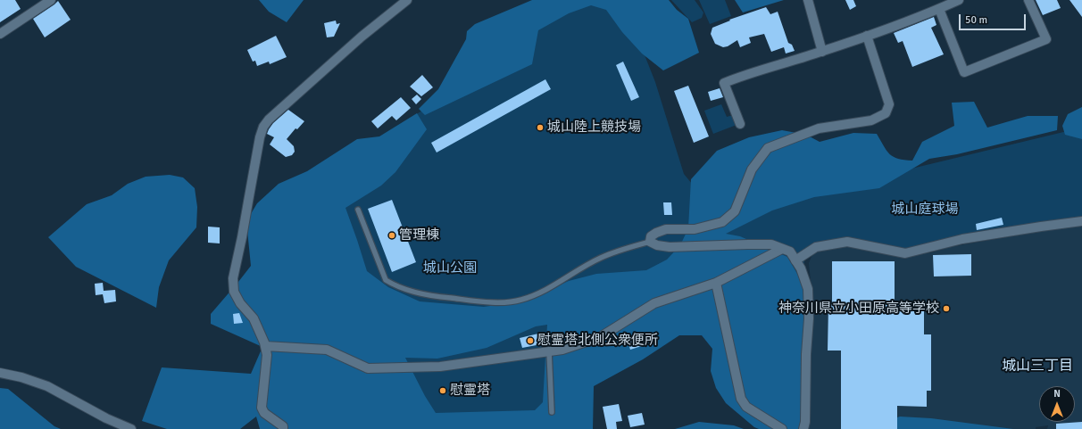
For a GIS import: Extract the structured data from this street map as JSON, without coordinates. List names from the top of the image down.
{
  "districts": ["城山三丁目"],
  "parks": ["城山庭球場", "城山公園"],
  "places": [
    "城山陸上競技場",
    "管理棟",
    "神奈川県立小田原高等学校",
    "慰霊塔北側公衆便所",
    "慰霊塔"
  ],
  "scale_bar": "50 m",
  "north": "top"
}
